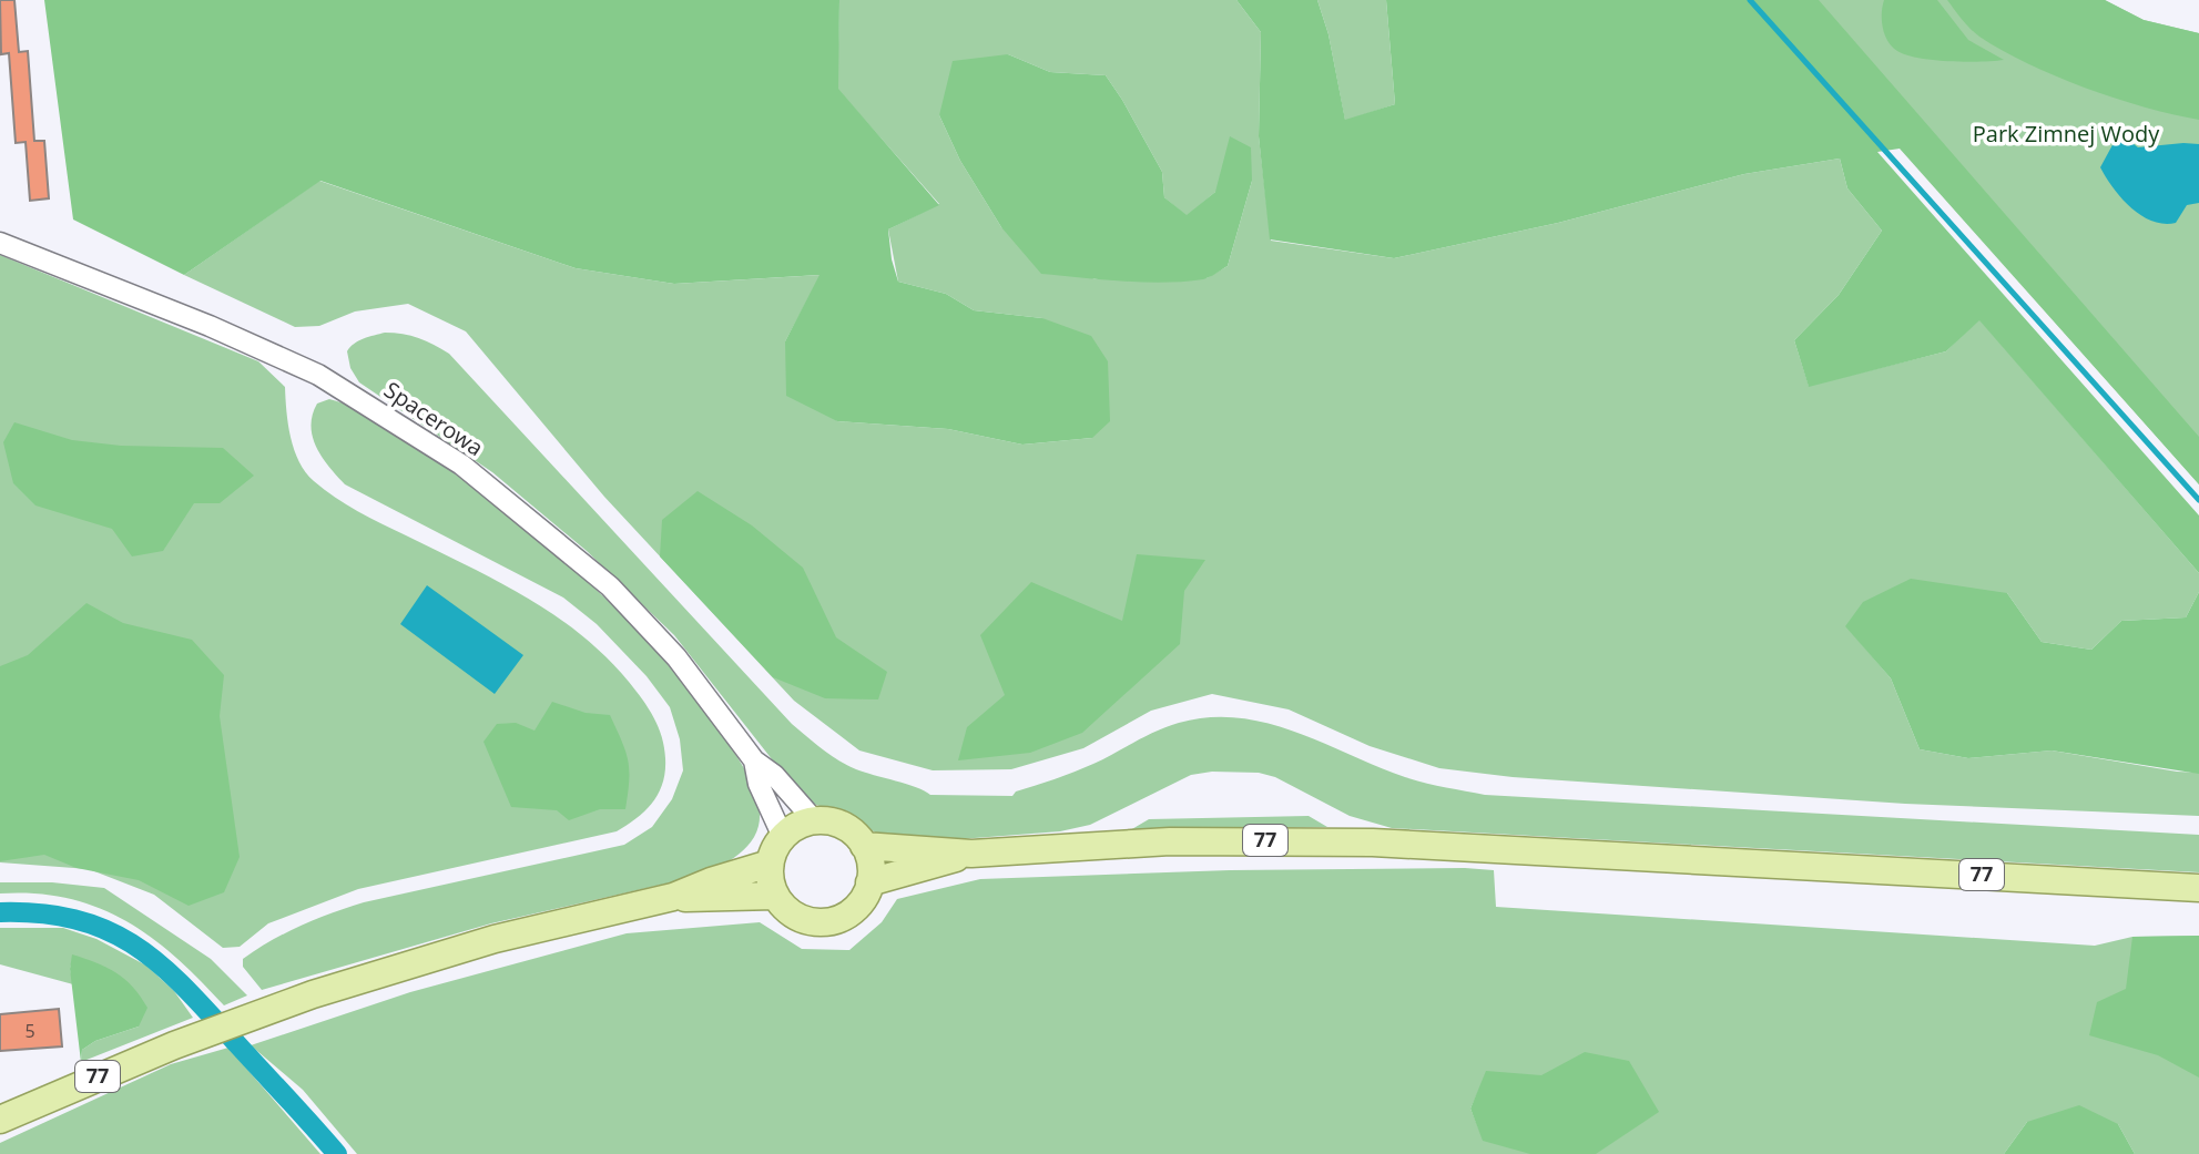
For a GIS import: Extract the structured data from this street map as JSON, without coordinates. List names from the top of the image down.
{
  "streets": {
    "main road": ["77"],
    "street": ["Spacerowa"]
  },
  "crossings": [
    ["Spacerowa", "77"]
  ],
  "parks": ["Park Zimnej Wody"],
  "house_numbers": ["5"]
}
